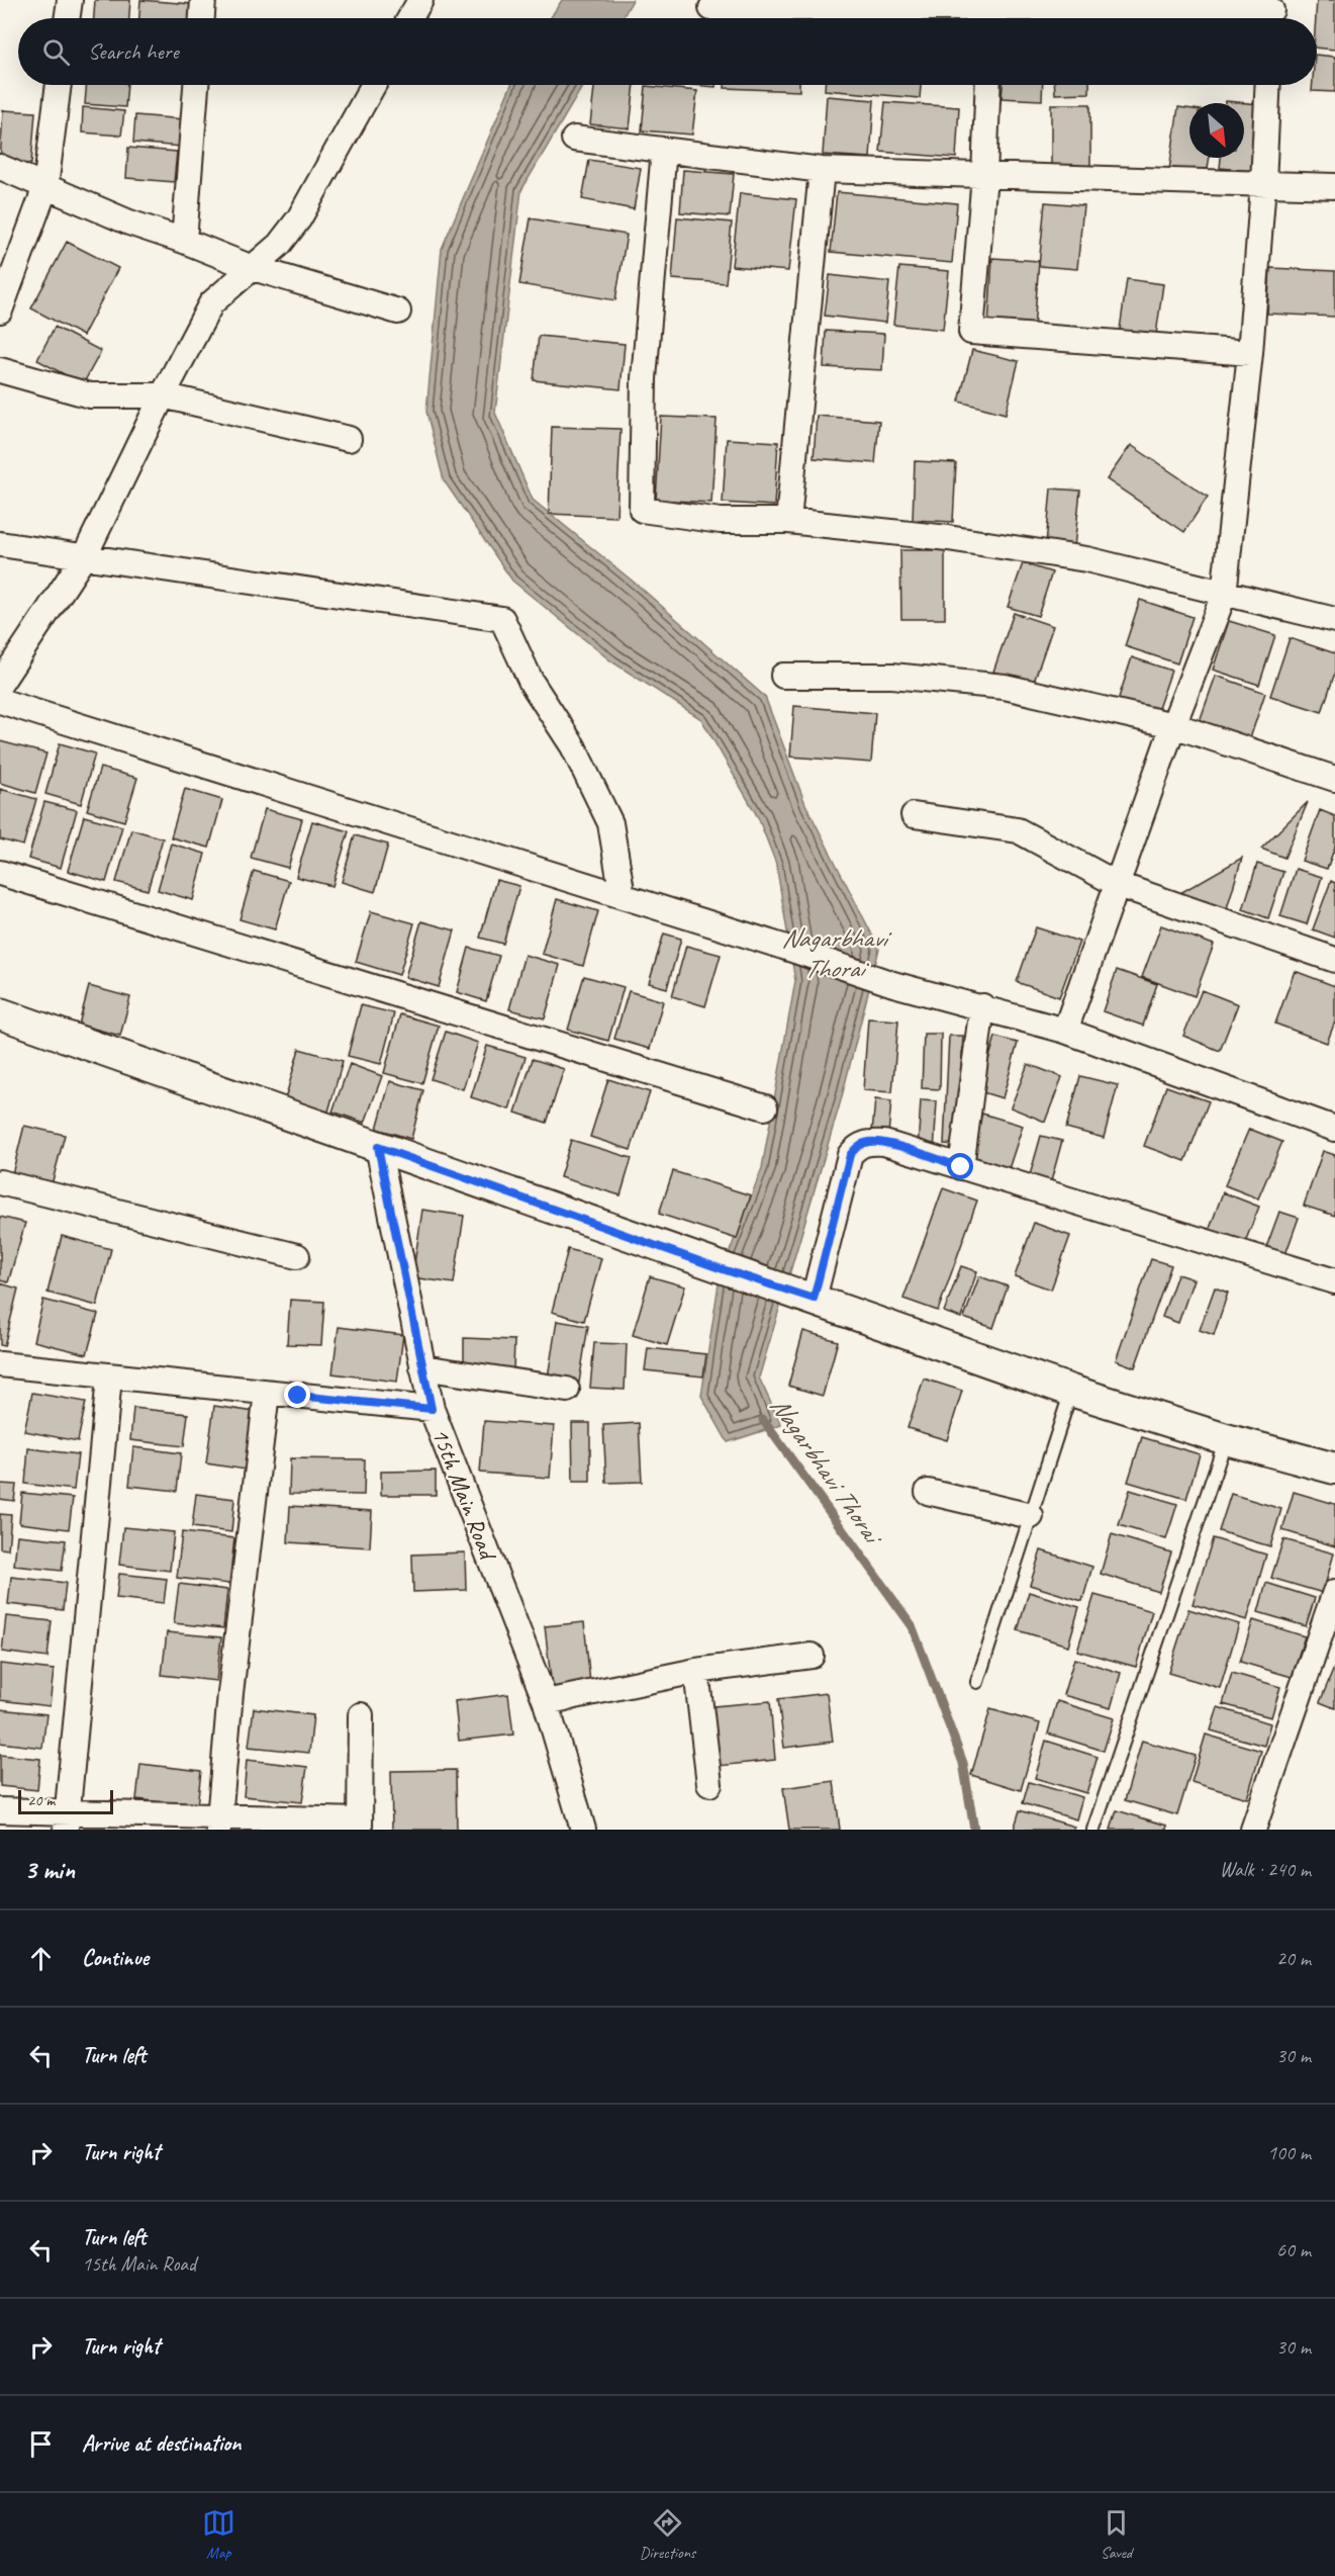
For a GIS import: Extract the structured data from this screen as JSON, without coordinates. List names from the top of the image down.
{
  "streets": {
    "street": ["15th Main Road"]
  },
  "water": ["Nagarbhavi Thorai"],
  "scale_bar": "20 m",
  "north": "bottom right",
  "page": {
    "search": "Search here",
    "scale": "20 m",
    "heading": ["3 min", "Walk · 240 m"],
    "list": [
      ["Continue", "20 m"],
      ["Turn left", "30 m"],
      ["Turn right", "100 m"],
      ["Turn left", "15th Main Road", "60 m"],
      ["Turn right", "30 m"],
      "Arrive at destination"
    ],
    "nav": ["Map", "Directions", "Saved"]
  }
}
